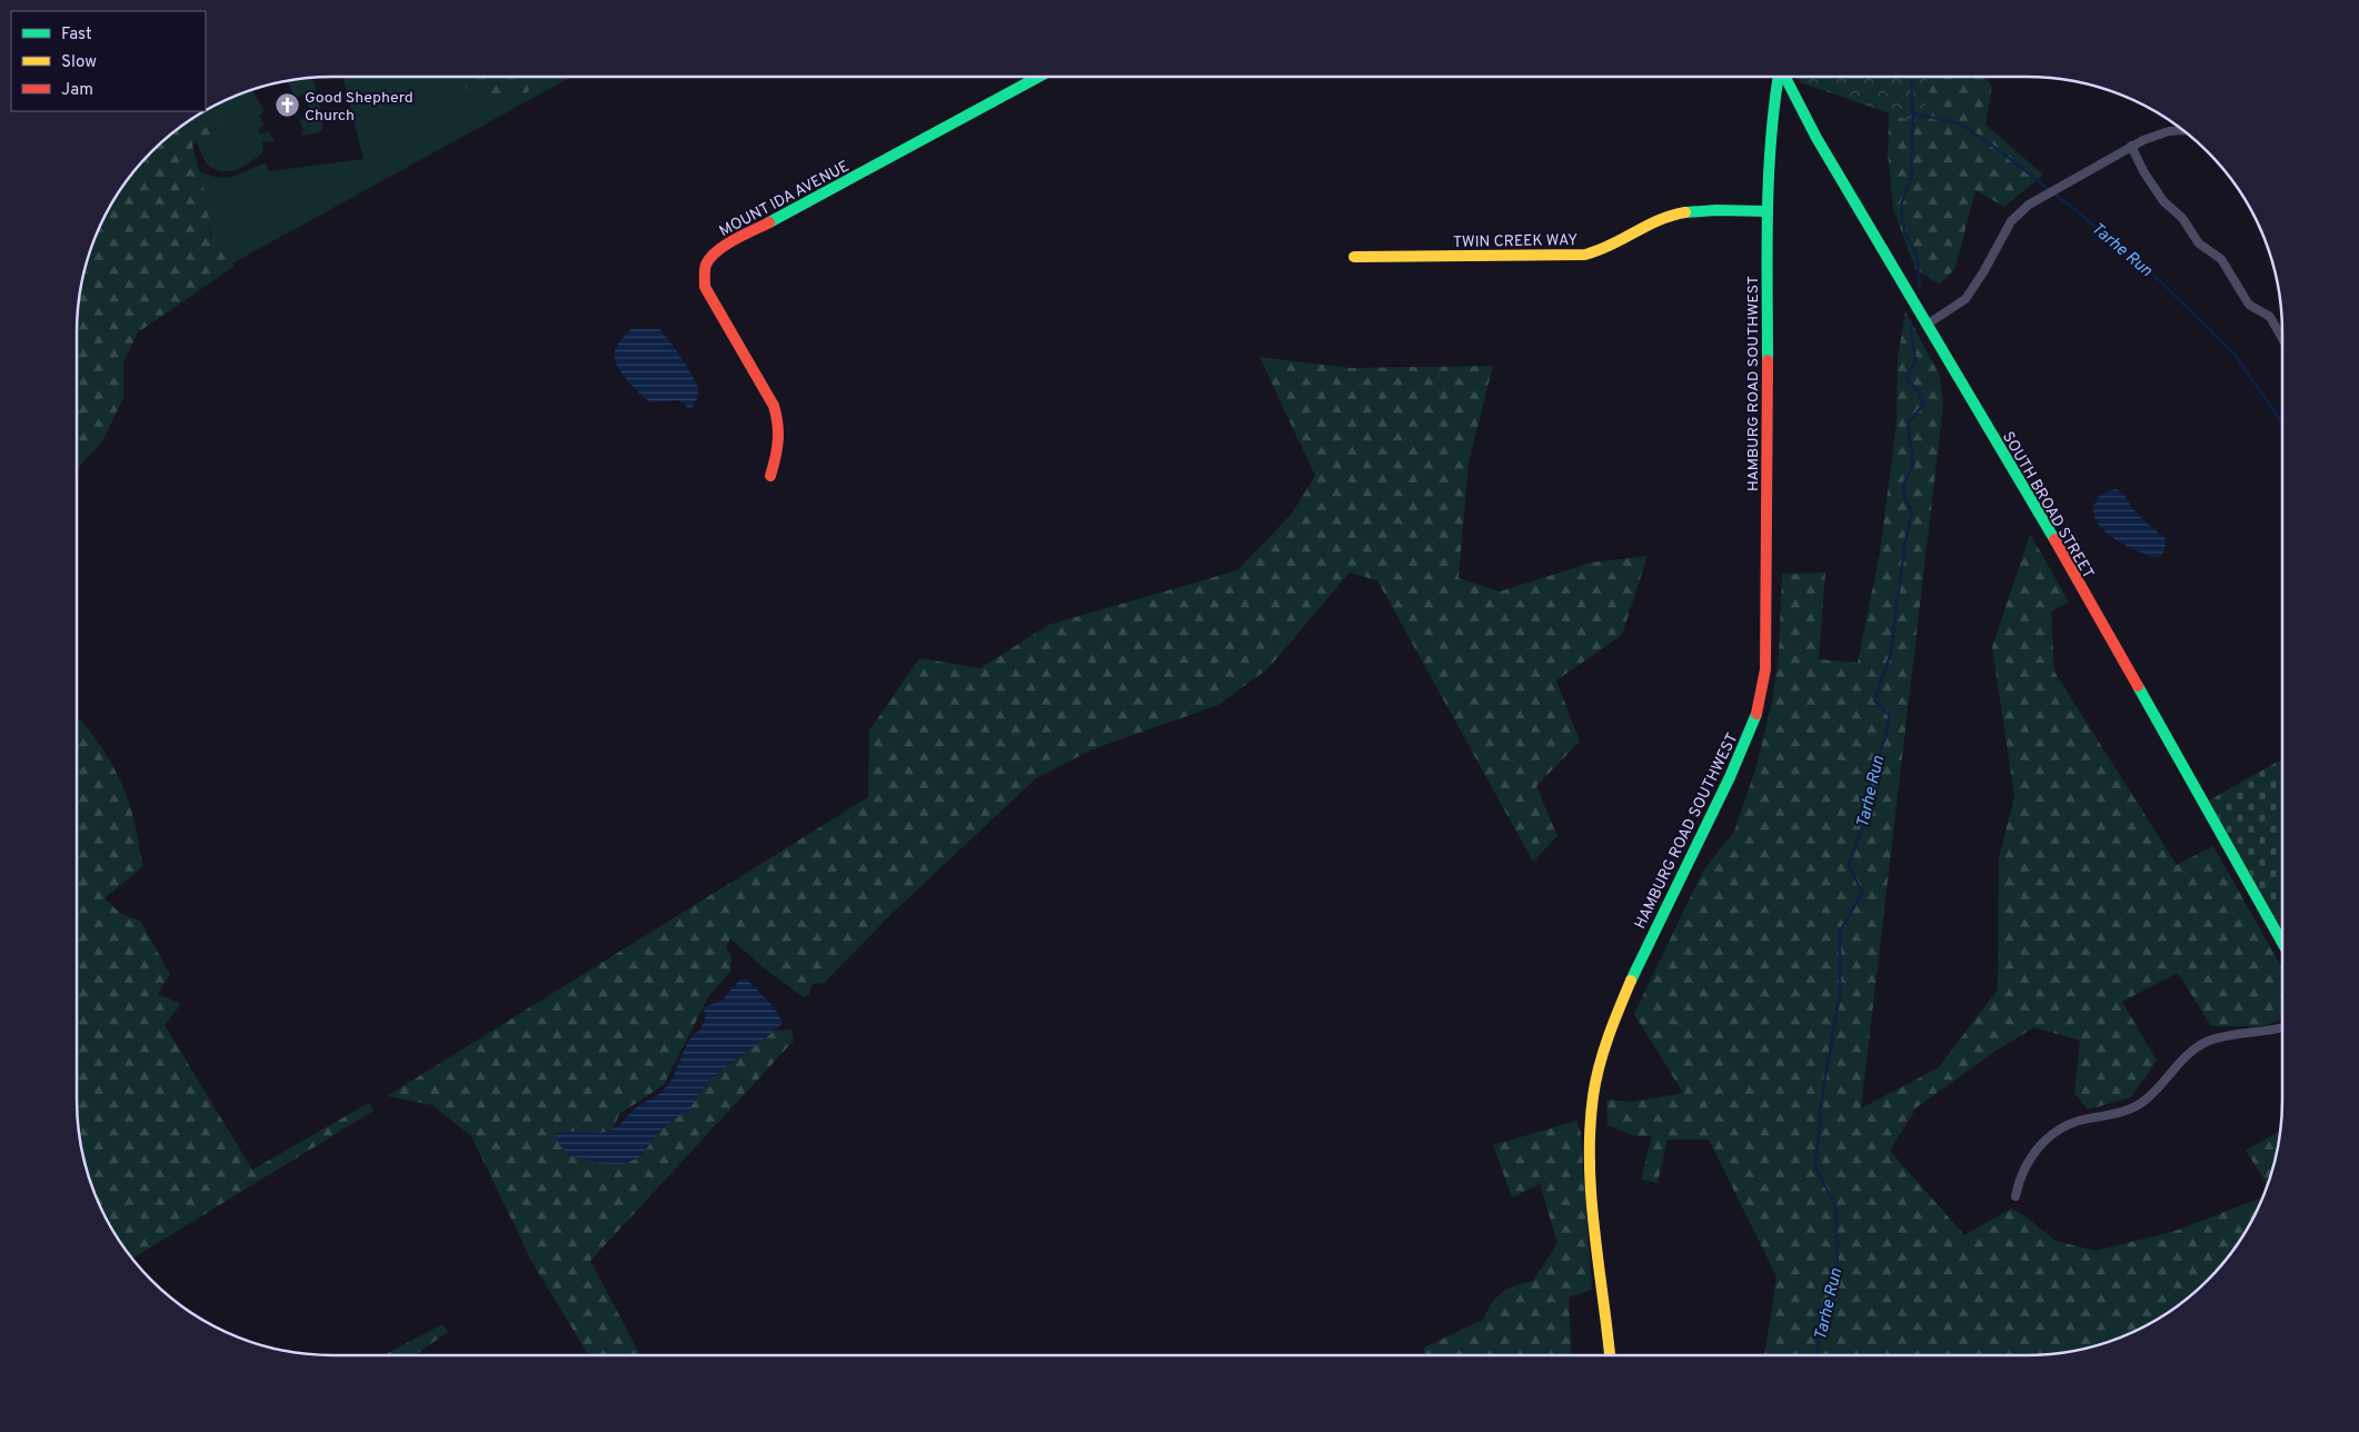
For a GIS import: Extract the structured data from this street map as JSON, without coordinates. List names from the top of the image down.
{
  "streets": {
    "street": [
      "MOUNT IDA AVENUE",
      "TWIN CREEK WAY",
      "HAMBURG ROAD SOUTHWEST",
      "SOUTH BROAD STREET"
    ]
  },
  "crossings": [
    ["TWIN CREEK WAY", "HAMBURG ROAD SOUTHWEST"]
  ],
  "water": ["Tarhe Run"],
  "places": {
    "church": ["Good Shepherd Church"]
  },
  "legend": ["Fast", "Slow", "Jam"]
}
